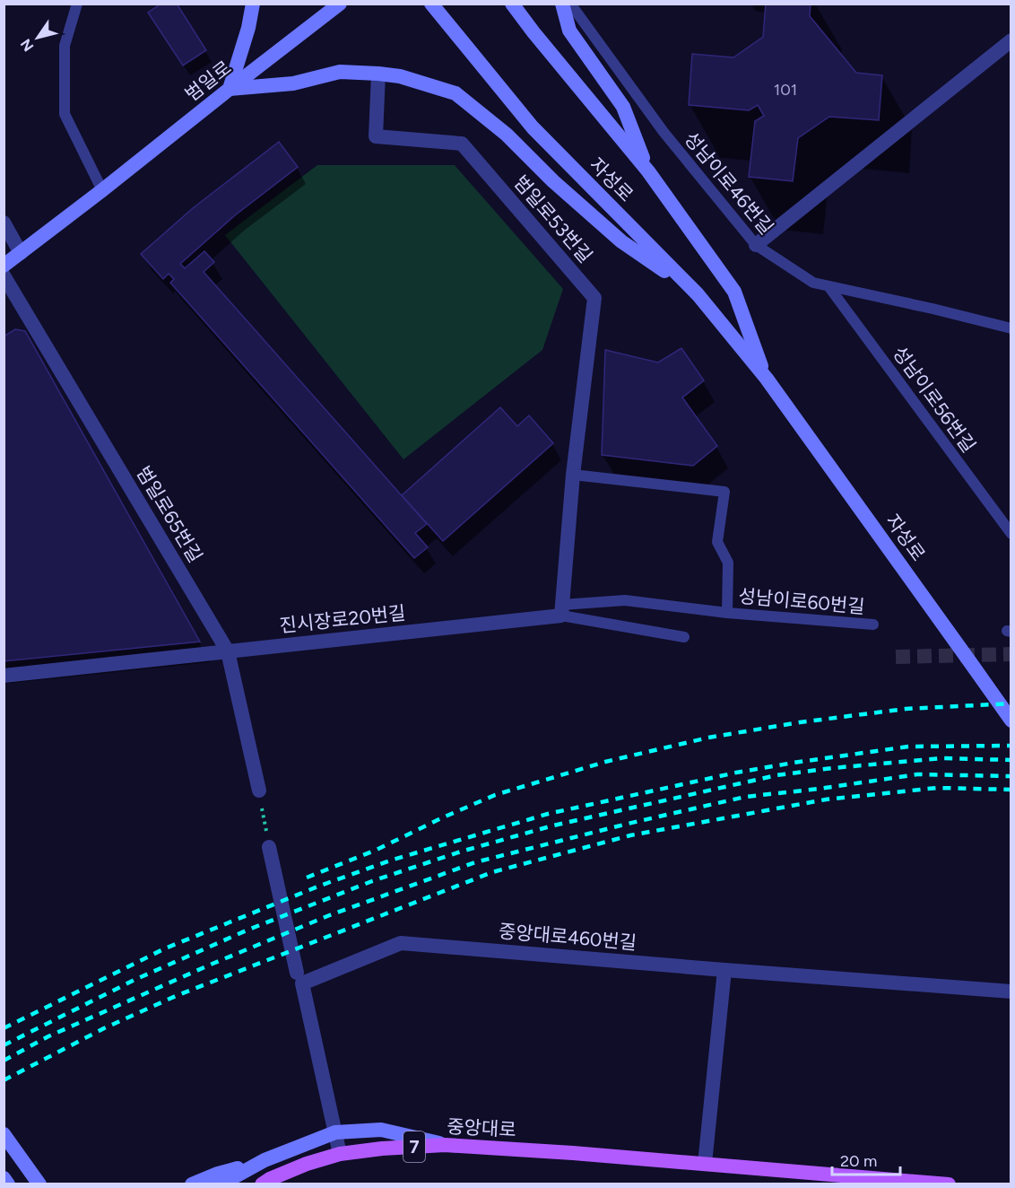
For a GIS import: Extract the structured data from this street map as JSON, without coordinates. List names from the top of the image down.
{
  "streets": {
    "main road": [
      "범일로",
      "자성로",
      "중앙대로",
      "7"
    ],
    "street": [
      "범일로53번길",
      "범일로65번길",
      "진시장로20번길",
      "중앙대로460번길"
    ],
    "lane": ["성남이로46번길", "성남이로56번길", "성남이로60번길"]
  },
  "crossings": [
    ["성남이로46번길", "성남이로56번길"],
    ["범일로53번길", "성남이로60번길"],
    ["범일로53번길", "진시장로20번길"],
    ["범일로65번길", "진시장로20번길"],
    ["성남이로60번길", "진시장로20번길"],
    ["중앙대로460번길", "중앙대로"]
  ],
  "house_numbers": ["101"],
  "scale_bar": "20 m",
  "north": "bottom left"
}
